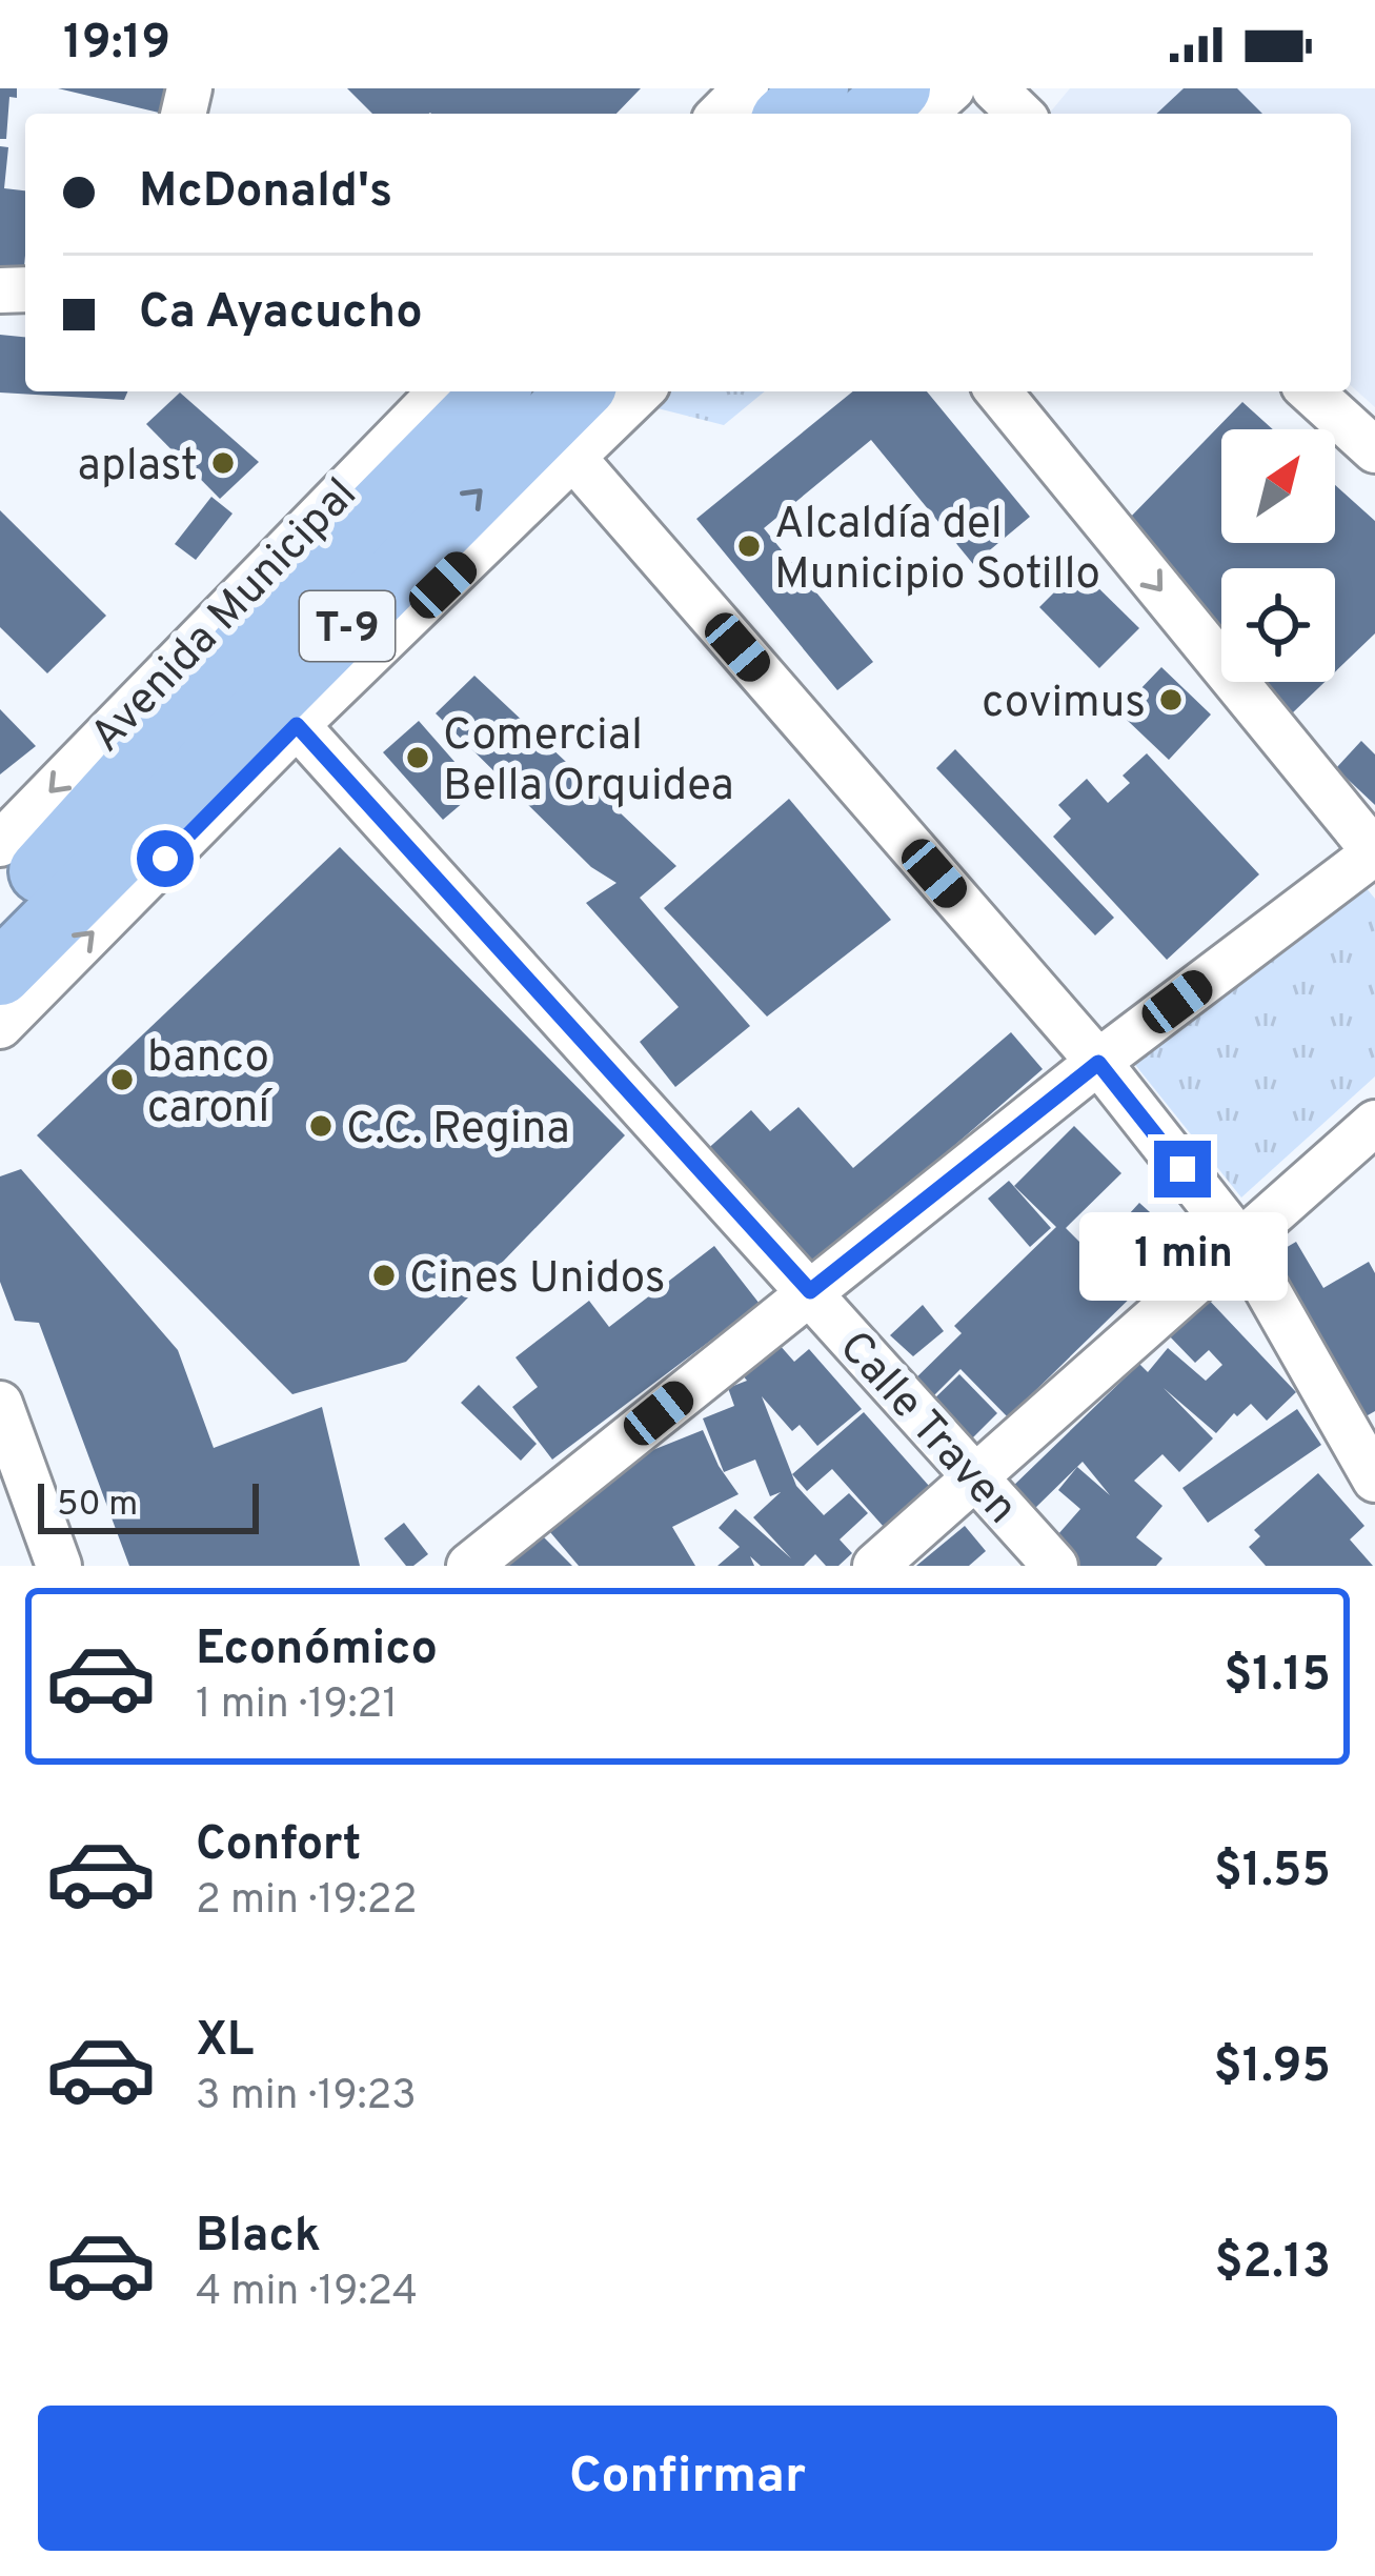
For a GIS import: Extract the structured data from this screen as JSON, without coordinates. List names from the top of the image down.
{
  "streets": {
    "highway": ["Avenida Municipal", "T-9"],
    "street": ["Calle Traven"]
  },
  "crossings": [
    ["T-9", "Calle Traven"]
  ],
  "places": [
    "aplast",
    "Alcaldía del Municipio Sotillo",
    "covimus",
    "Comercial Bella Orquidea",
    "banco caroní",
    "C.C. Regina",
    "Cines Unidos"
  ],
  "scale_bar": "50 m",
  "north": "top right",
  "page": {
    "status": "19:19",
    "banner": ["McDonald's", "Ca Ayacucho"],
    "bubble": "1 min",
    "scale": "50 m",
    "list": [
      {
        "name": "Económico",
        "note": "1 min · 19:21",
        "value": "$1.15"
      },
      {
        "name": "Confort",
        "note": "2 min · 19:22",
        "value": "$1.55"
      },
      {
        "name": "XL",
        "note": "3 min · 19:23",
        "value": "$1.95"
      },
      {
        "name": "Black",
        "note": "4 min · 19:24",
        "value": "$2.13"
      }
    ],
    "buttons": "Confirmar"
  }
}
